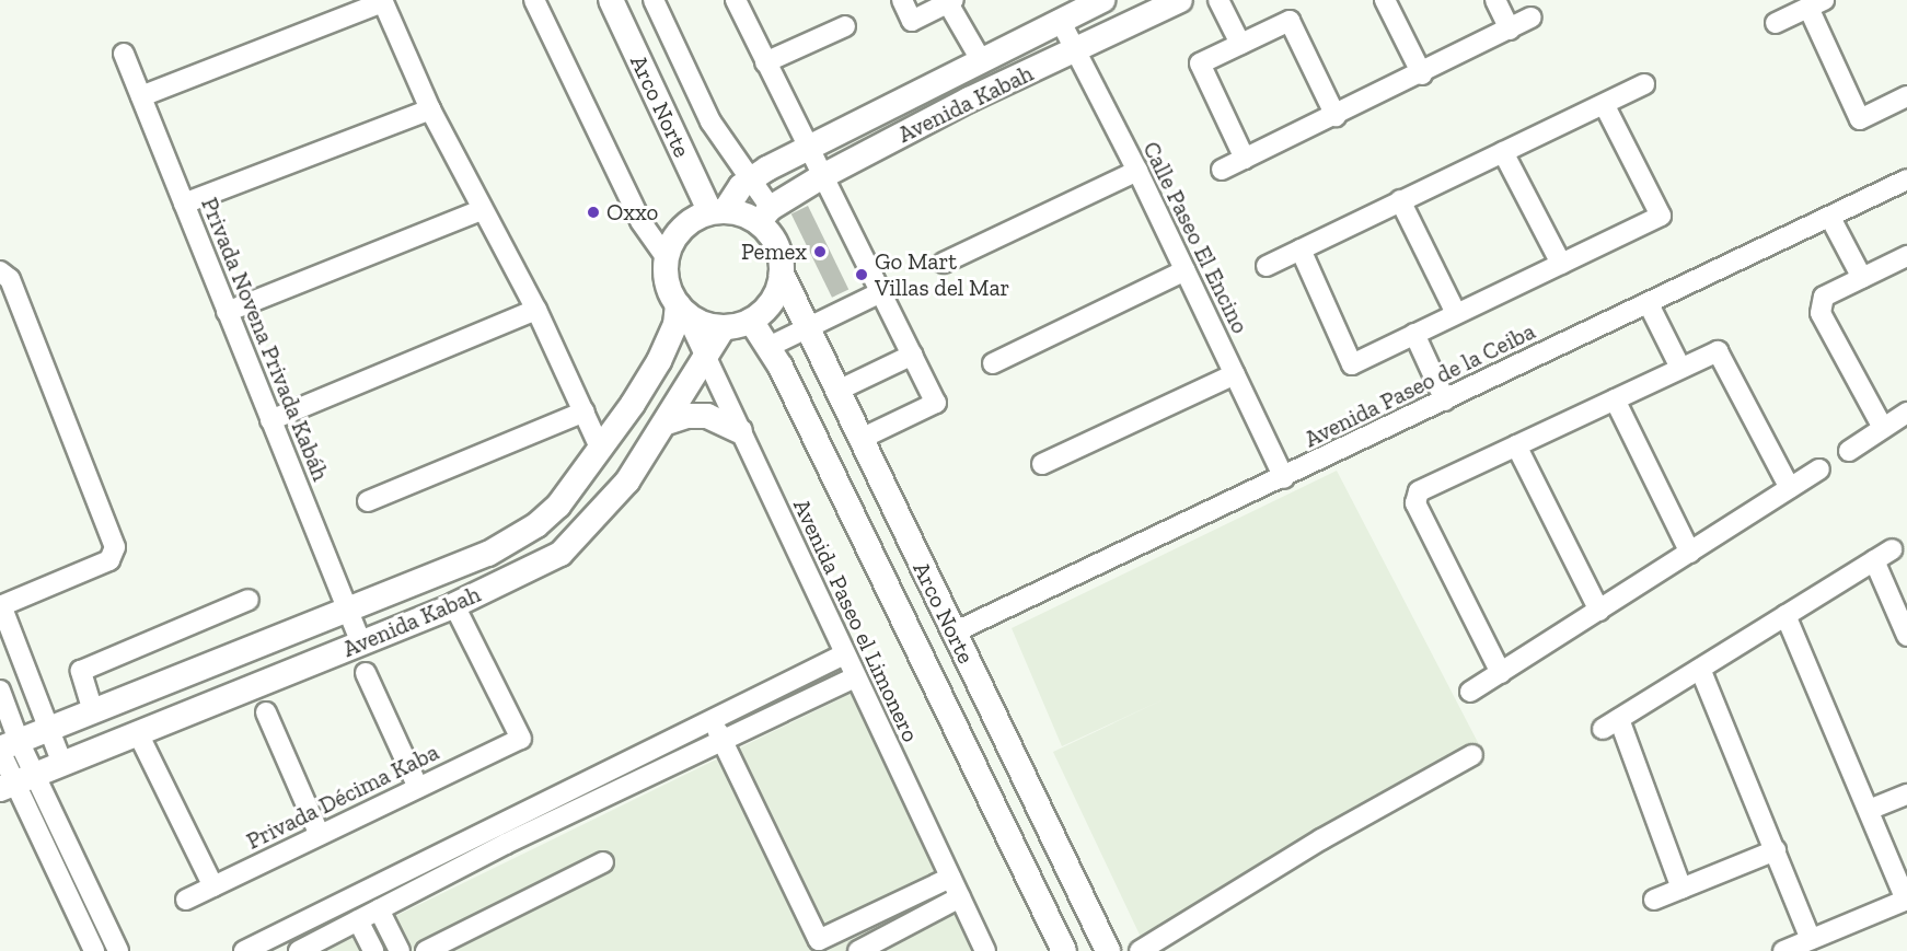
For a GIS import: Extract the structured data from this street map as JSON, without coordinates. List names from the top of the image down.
{
  "streets": {
    "main road": ["Avenida Kabah", "Arco Norte"],
    "street": [
      "Calle Paseo El Encino",
      "Privada Novena Privada Kabáh",
      "Avenida Paseo de la Ceiba",
      "Avenida Paseo el Limonero",
      "Privada Décima Kaba"
    ]
  },
  "crossings": [
    ["Avenida Kabah", "Arco Norte"],
    ["Avenida Kabah", "Calle Paseo El Encino"],
    ["Avenida Kabah", "Privada Novena Privada Kabáh"],
    ["Avenida Kabah", "Avenida Paseo el Limonero"],
    ["Avenida Kabah", "Privada Décima Kaba"],
    ["Arco Norte", "Avenida Paseo de la Ceiba"],
    ["Arco Norte", "Avenida Paseo el Limonero"],
    ["Calle Paseo El Encino", "Avenida Paseo de la Ceiba"]
  ],
  "places": ["Oxxo", "Pemex", "Go Mart Villas del Mar"]
}
